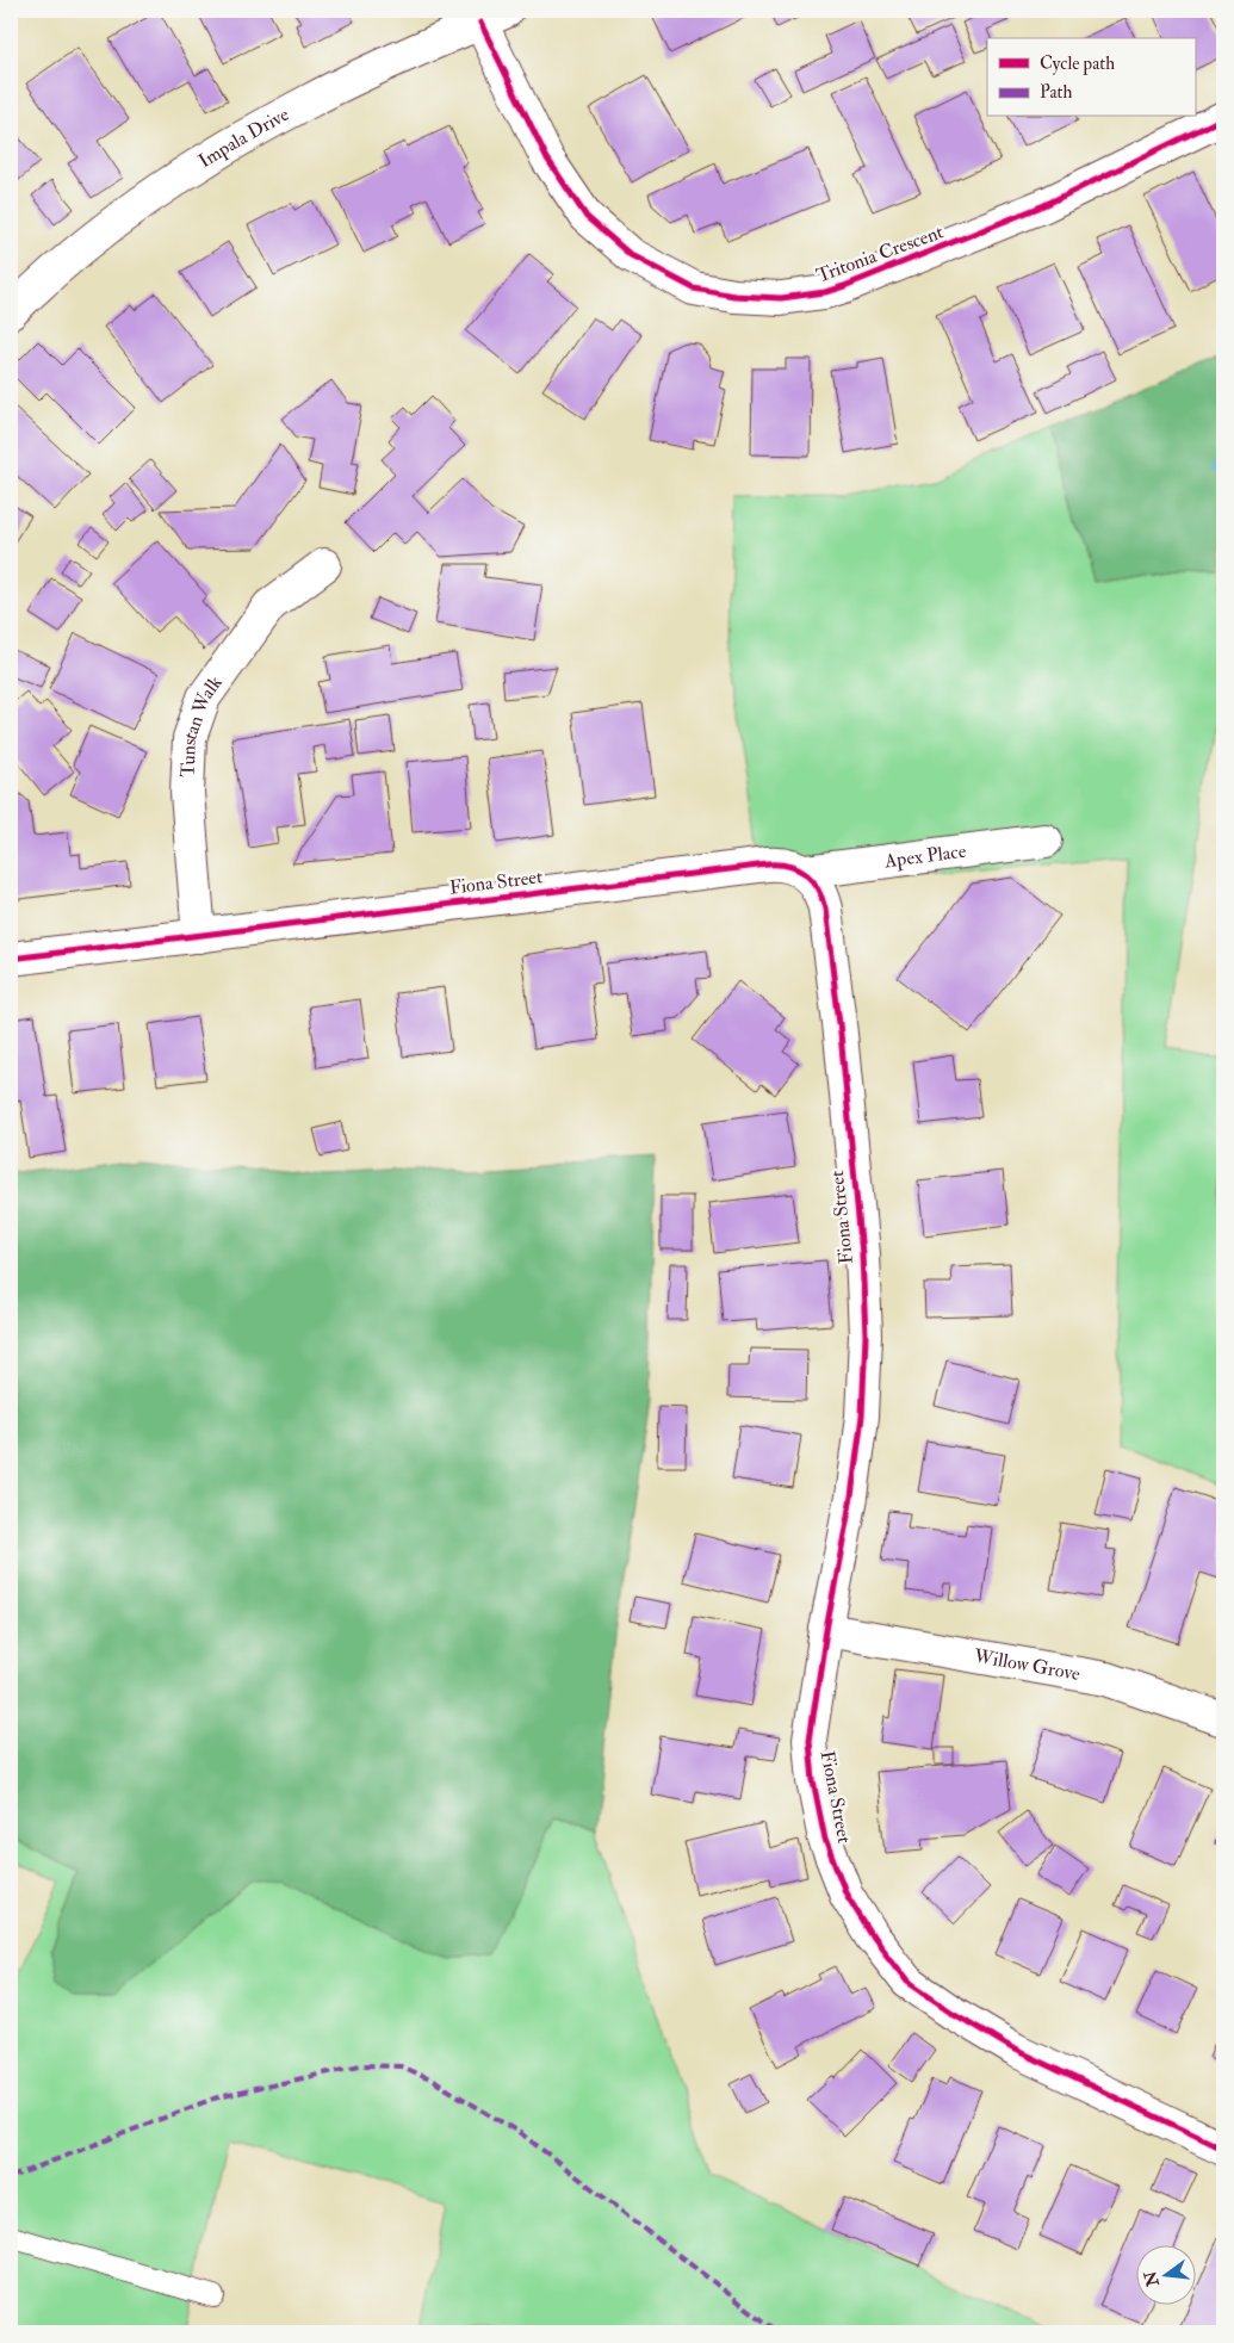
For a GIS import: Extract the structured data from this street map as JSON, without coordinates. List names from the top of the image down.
{
  "streets": {
    "street": [
      "Impala Drive",
      "Tritonia Crescent",
      "Tunstan Walk",
      "Apex Place",
      "Fiona Street",
      "Willow Grove"
    ]
  },
  "crossings": [
    ["Impala Drive", "Tritonia Crescent"],
    ["Tunstan Walk", "Fiona Street"],
    ["Apex Place", "Fiona Street"],
    ["Fiona Street", "Willow Grove"]
  ],
  "legend": ["Cycle path", "Path"],
  "north": "left"
}
